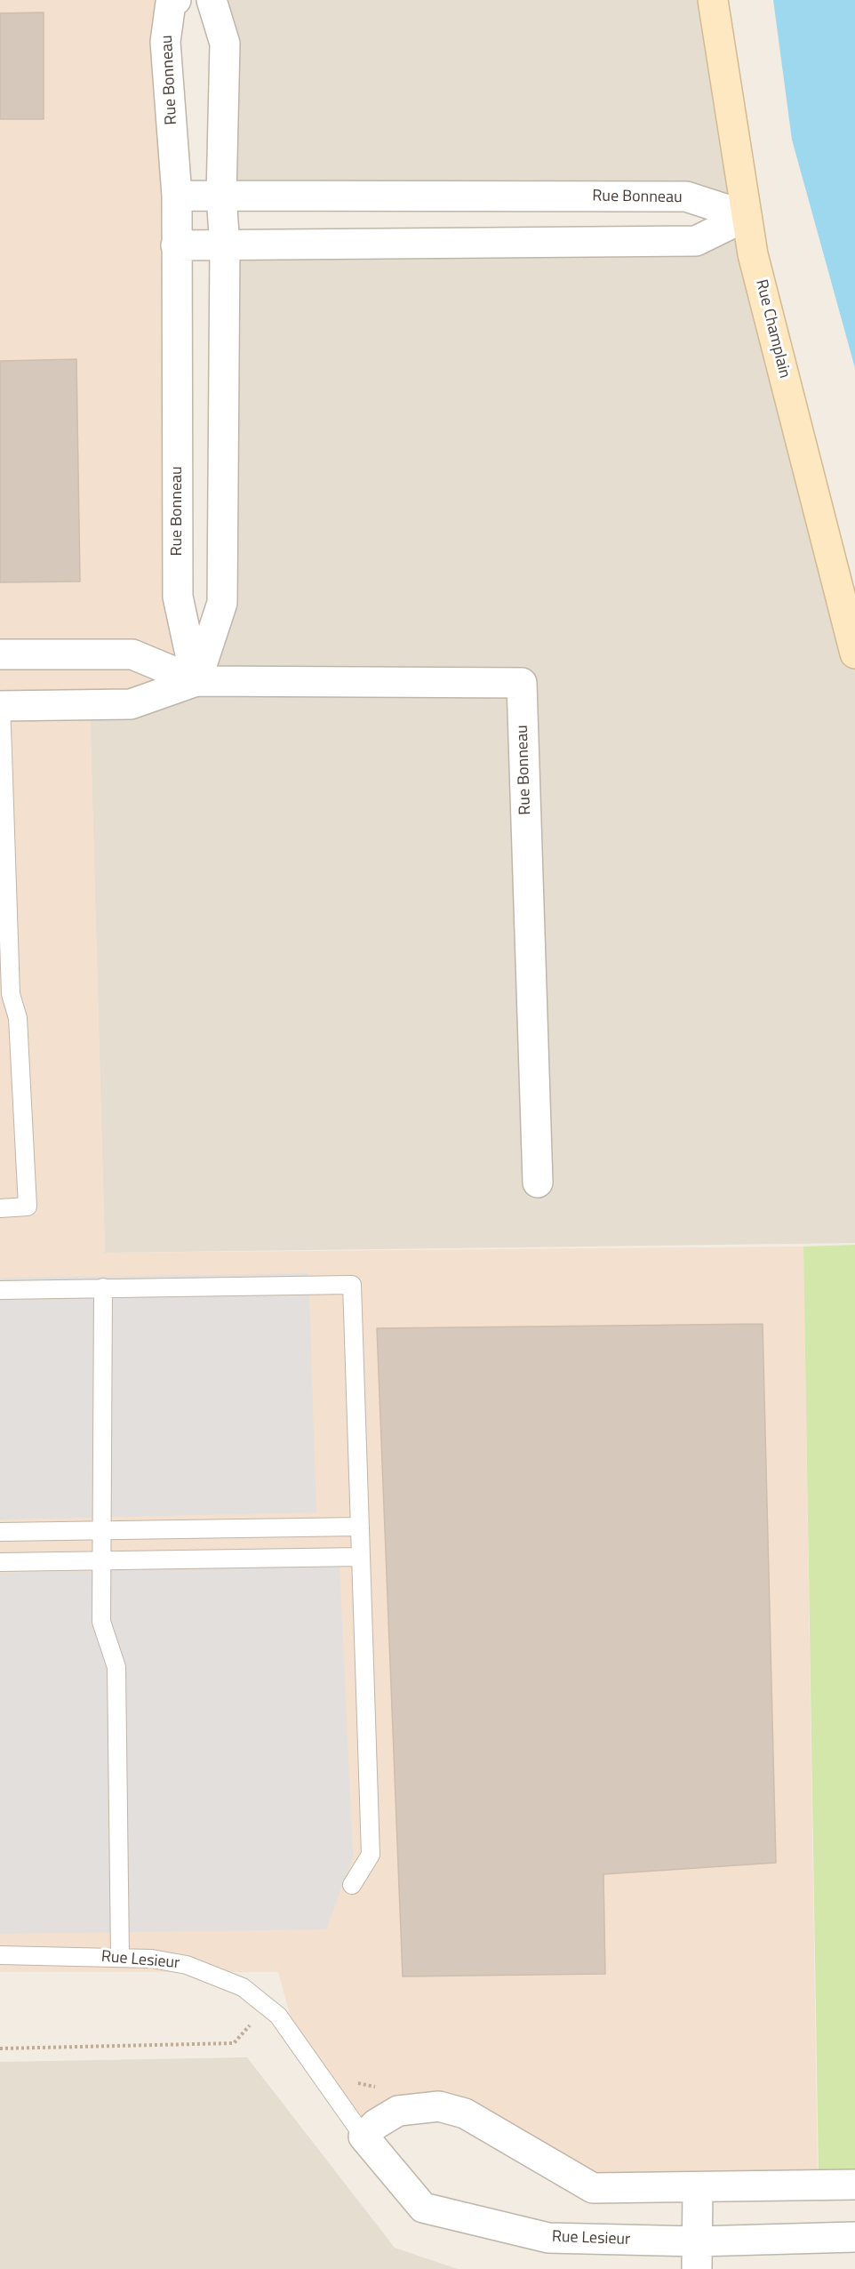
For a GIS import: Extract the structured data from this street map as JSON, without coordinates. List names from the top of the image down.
{
  "streets": {
    "street": ["Rue Bonneau", "Rue Champlain", "Rue Lesieur"]
  },
  "crossings": [
    ["Rue Bonneau", "Rue Champlain"]
  ]
}
